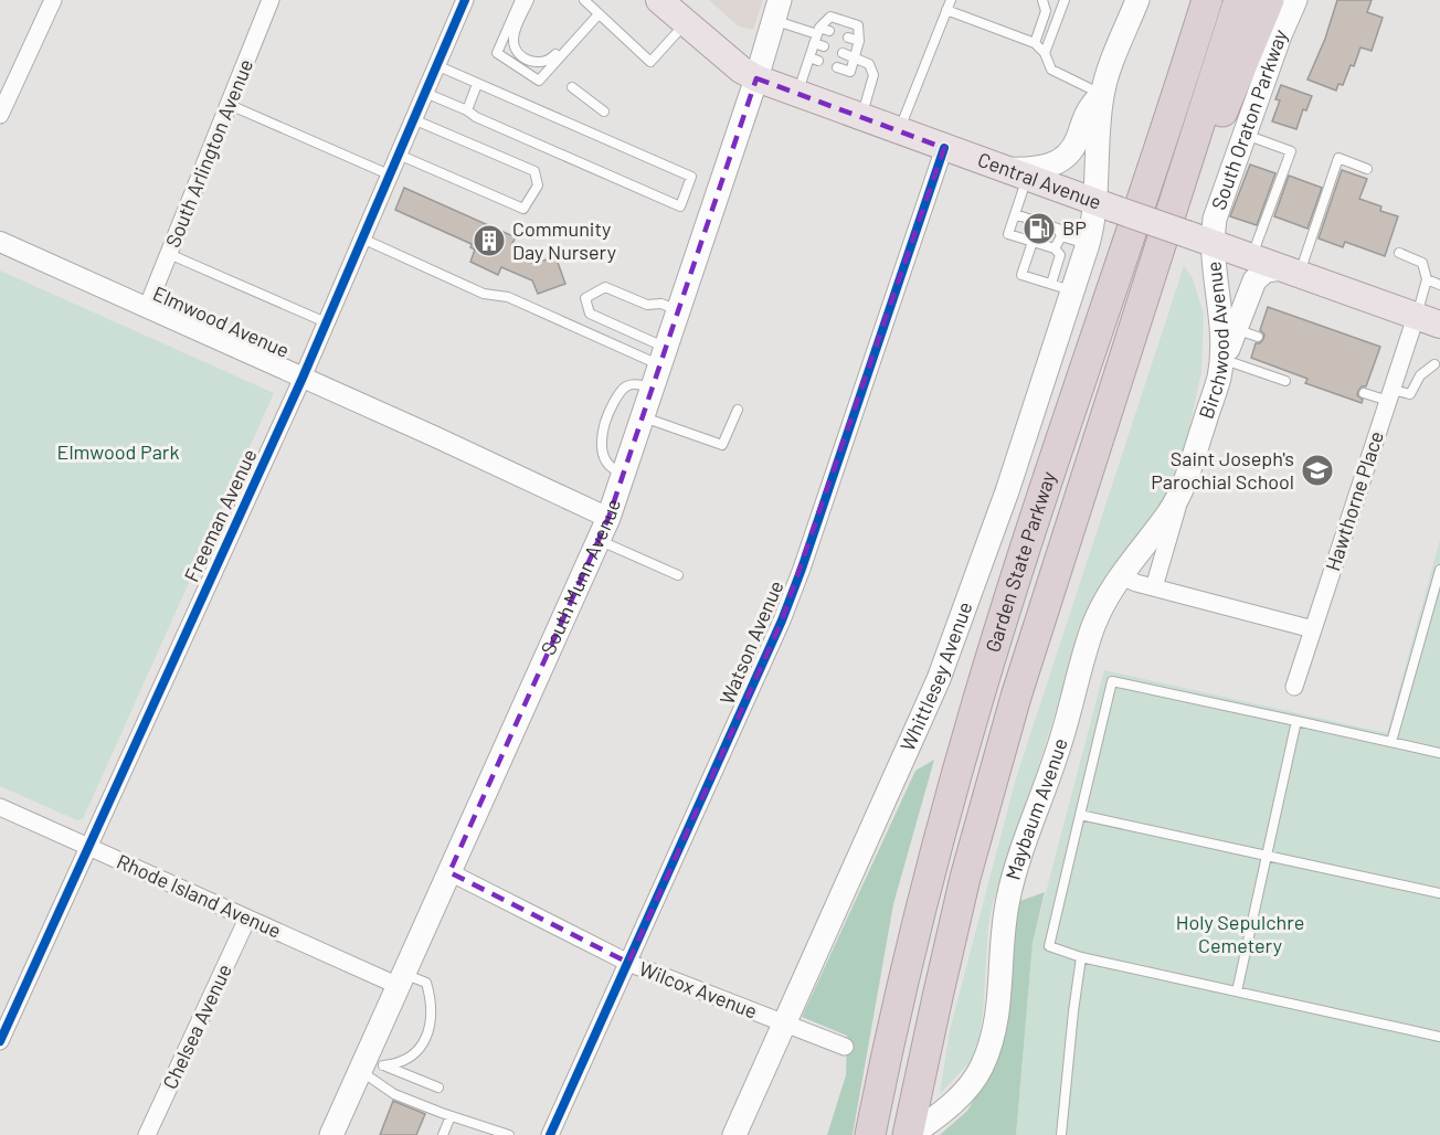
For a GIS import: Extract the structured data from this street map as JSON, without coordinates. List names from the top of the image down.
{
  "streets": {
    "highway": ["Garden State Parkway"],
    "main road": [
      "South Oraton Parkway",
      "Central Avenue",
      "Birchwood Avenue",
      "South Munn Avenue",
      "Whittlesey Avenue",
      "Maybaum Avenue"
    ],
    "street": [
      "South Arlington Avenue",
      "Elmwood Avenue",
      "Hawthorne Place",
      "Freeman Avenue",
      "Watson Avenue",
      "Rhode Island Avenue",
      "Wilcox Avenue",
      "Chelsea Avenue"
    ]
  },
  "crossings": [
    ["South Oraton Parkway", "Central Avenue"],
    ["South Oraton Parkway", "Birchwood Avenue"],
    ["South Arlington Avenue", "Elmwood Avenue"],
    ["Central Avenue", "Birchwood Avenue"],
    ["Central Avenue", "Hawthorne Place"],
    ["Central Avenue", "South Munn Avenue"],
    ["Central Avenue", "Watson Avenue"],
    ["Central Avenue", "Whittlesey Avenue"],
    ["Elmwood Avenue", "Freeman Avenue"],
    ["Elmwood Avenue", "South Munn Avenue"],
    ["Birchwood Avenue", "Maybaum Avenue"],
    ["Freeman Avenue", "Rhode Island Avenue"],
    ["Garden State Parkway", "Maybaum Avenue"],
    ["South Munn Avenue", "Rhode Island Avenue"],
    ["South Munn Avenue", "Wilcox Avenue"],
    ["Watson Avenue", "Wilcox Avenue"],
    ["Whittlesey Avenue", "Wilcox Avenue"],
    ["Rhode Island Avenue", "Chelsea Avenue"]
  ],
  "parks": ["Elmwood Park", "Holy Sepulchre Cemetery"],
  "places": {
    "fuel station": ["BP"],
    "building": ["Community Day Nursery"],
    "school or university": ["Saint Joseph's Parochial School"]
  }
}
